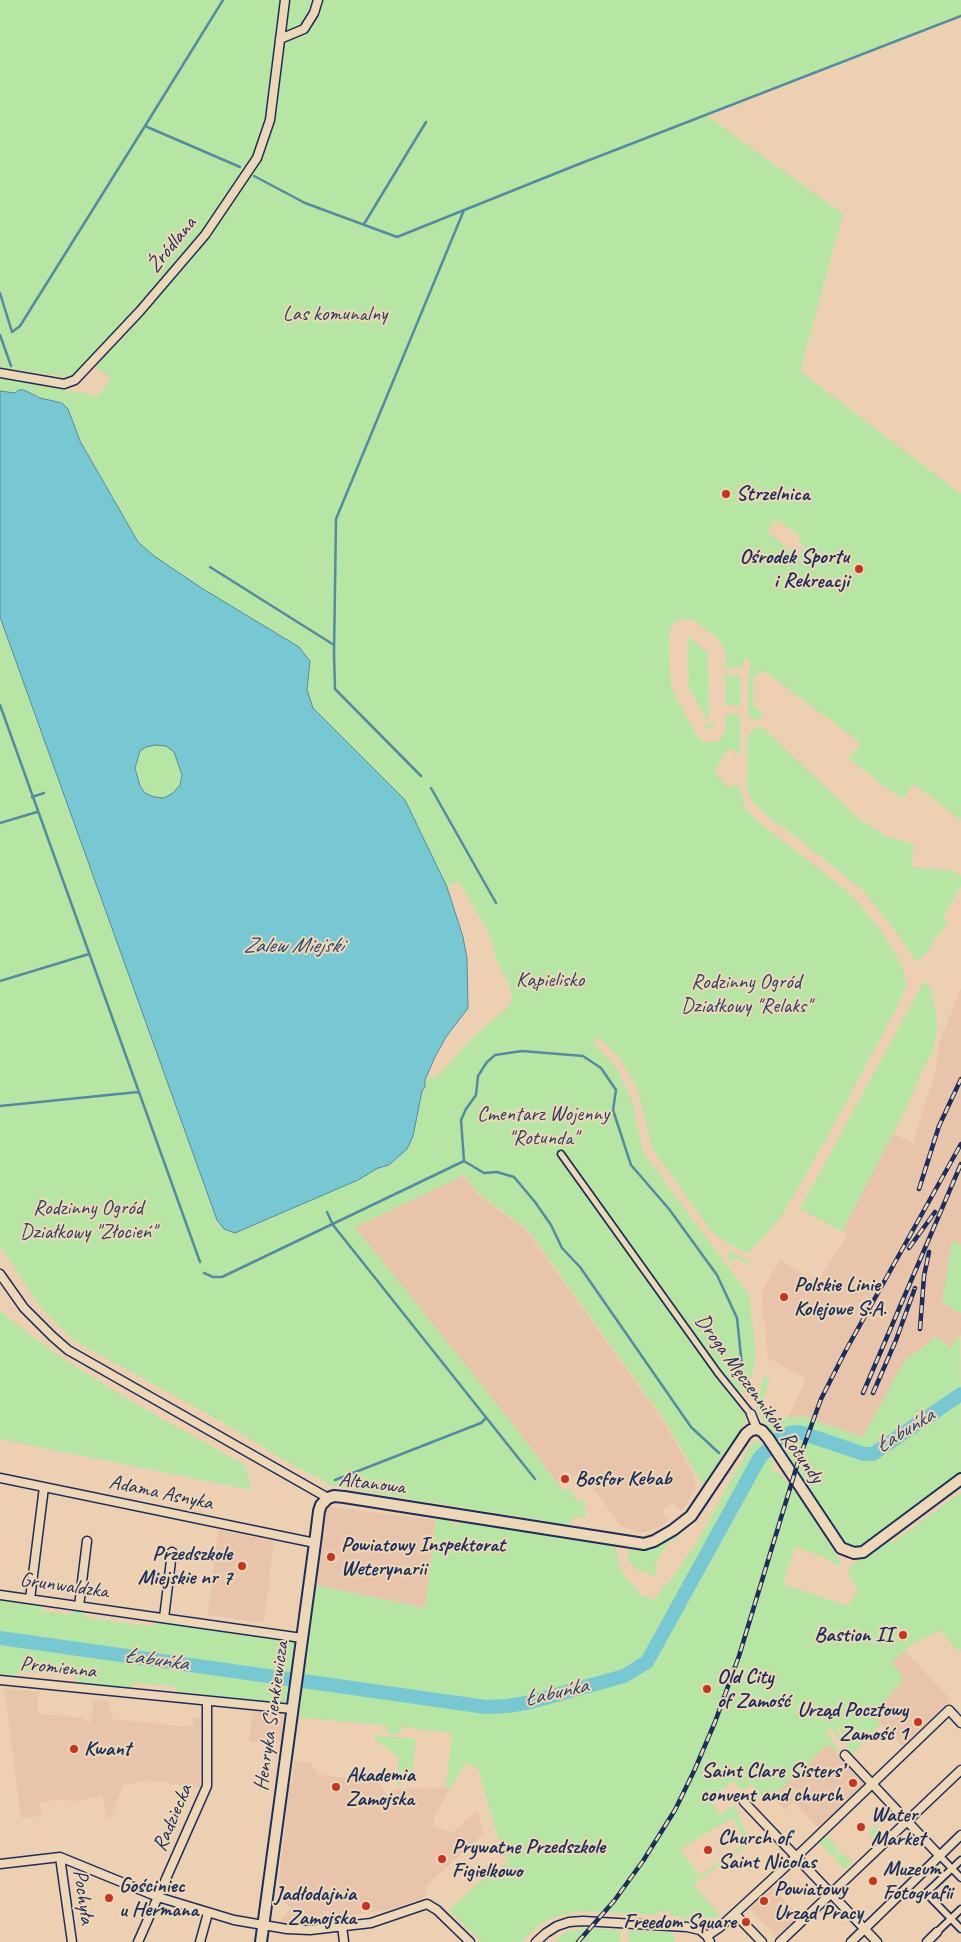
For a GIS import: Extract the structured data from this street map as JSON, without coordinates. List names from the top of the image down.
{
  "streets": {
    "street": [
      "Źródlana",
      "Droga Męczenników Rotundy",
      "Altanowa",
      "Adama Asnyka",
      "Grunwaldzka",
      "Promienna",
      "Henryka Sienkiewicza",
      "Radziecka",
      "Pochyła"
    ]
  },
  "crossings": [
    ["Droga Męczenników Rotundy", "Altanowa"],
    ["Altanowa", "Henryka Sienkiewicza"],
    ["Adama Asnyka", "Henryka Sienkiewicza"],
    ["Grunwaldzka", "Henryka Sienkiewicza"],
    ["Promienna", "Henryka Sienkiewicza"],
    ["Promienna", "Radziecka"]
  ],
  "water": ["Zalew Miejski", "Łabuńka"],
  "parks": [
    "Las komunalny",
    "Kąpielisko",
    "Rodzinny Ogród Działkowy \"Relaks\"",
    "Cmentarz Wojenny \"Rotunda\"",
    "Rodzinny Ogród Działkowy \"Złocień\""
  ],
  "places": [
    "Strzelnica",
    "Ośrodek Sportu i Rekreacji",
    "Polskie Linie Kolejowe S.A.",
    "Bosfor Kebab",
    "Powiatowy Inspektorat Weterynarii",
    "Przedszkole Miejskie nr 7",
    "Bastion II",
    "Old City of Zamość",
    "Urząd Pocztowy Zamość 1",
    "Kwant",
    "Saint Clare Sisters’ convent and church",
    "Akademia Zamojska",
    "Water Market",
    "Church of Saint Nicolas",
    "Prywatne Przedszkole Figielkowo",
    "Muzeum Fotografii",
    "Gościniec u Hermana",
    "Powiatowy Urząd Pracy",
    "Jadłodajnia Zamojska",
    "Freedom Square"
  ]
}
